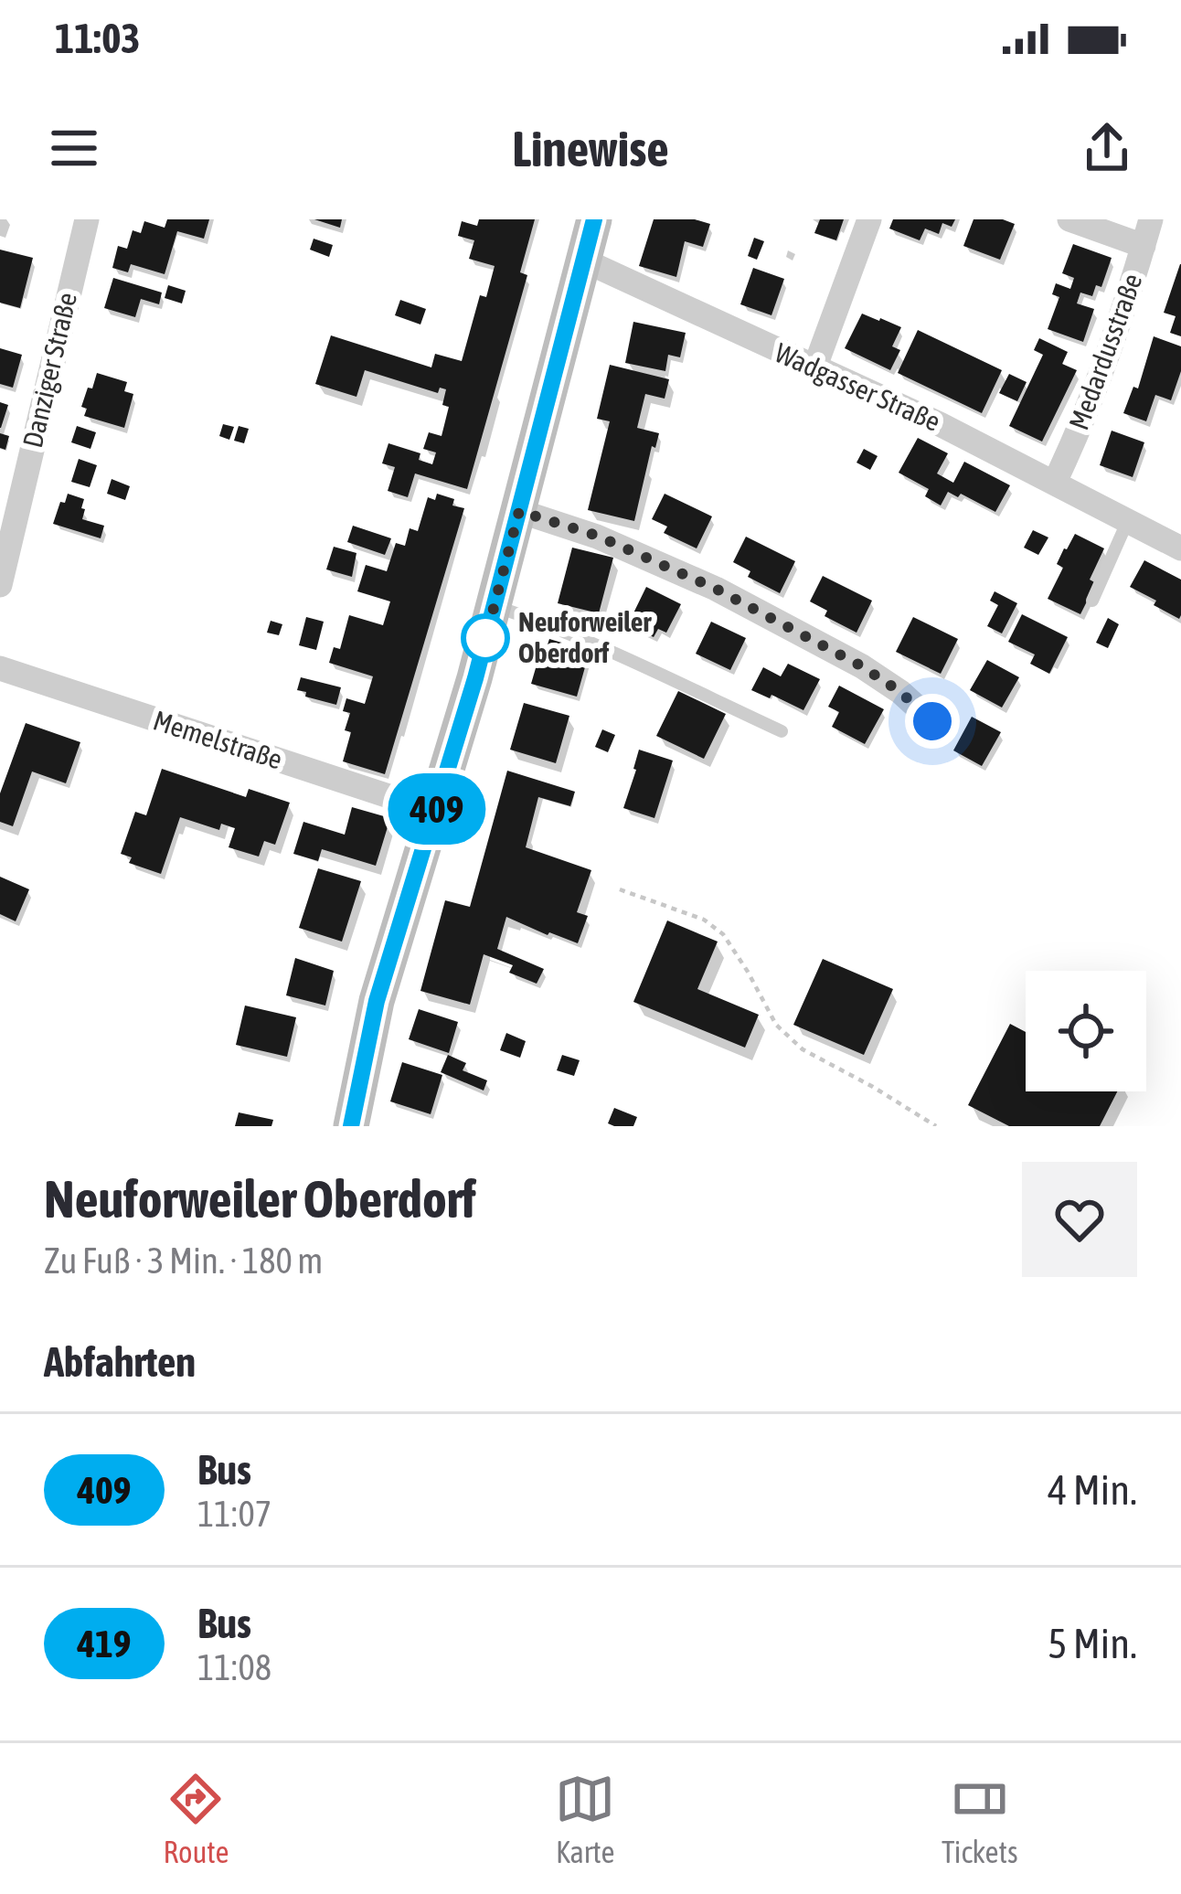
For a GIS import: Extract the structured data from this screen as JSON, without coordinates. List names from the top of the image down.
{
  "streets": {
    "street": [
      "Medardusstraße",
      "Danziger Straße",
      "Wadgasser Straße",
      "Memelstraße"
    ]
  },
  "crossings": [
    ["Medardusstraße", "Wadgasser Straße"]
  ],
  "places": ["Neuforweiler Oberdorf"],
  "lines": ["bus line 409"],
  "page": {
    "status": "11:03",
    "header": "Linewise",
    "on_map": "409",
    "heading": [
      ["Neuforweiler Oberdorf", "Zu Fuß · 3 Min. · 180 m"],
      "Abfahrten"
    ],
    "list": [
      {
        "mark": "409",
        "name": "Bus",
        "note": "11:07",
        "value": "4 Min."
      },
      {
        "mark": "419",
        "name": "Bus",
        "note": "11:08",
        "value": "5 Min."
      }
    ],
    "tabs": ["Route", "Karte", "Tickets"]
  }
}
